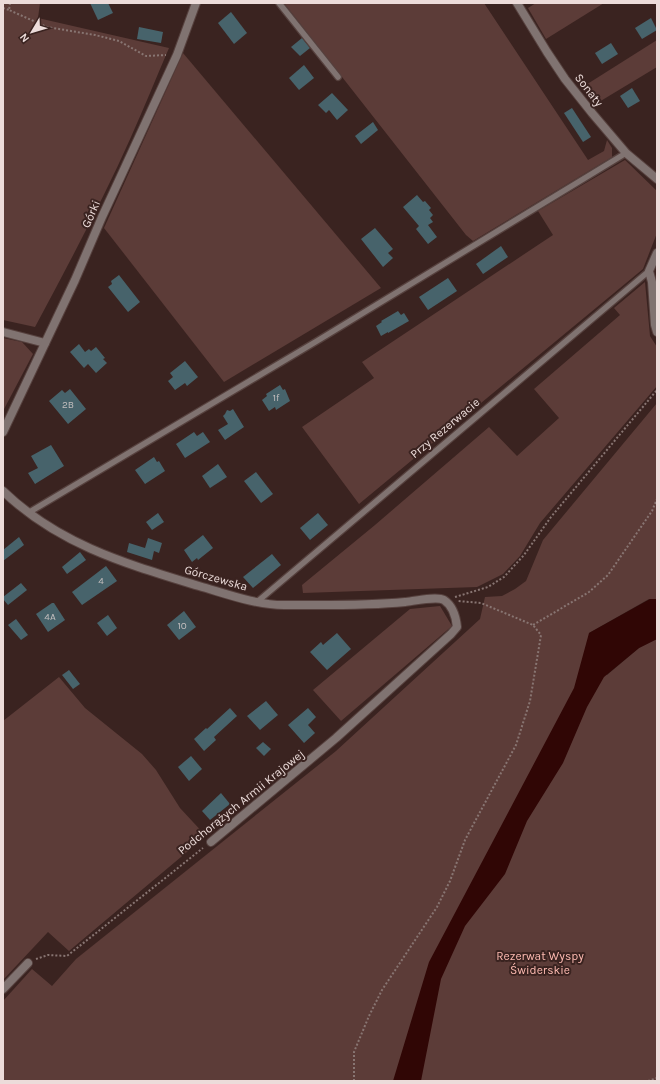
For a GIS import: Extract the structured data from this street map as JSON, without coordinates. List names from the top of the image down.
{
  "streets": {
    "street": [
      "Sonaty",
      "Górki",
      "Górczewska",
      "Podchorążych Armii Krajowej"
    ],
    "lane": ["Przy Rezerwacie"]
  },
  "crossings": [
    ["Przy Rezerwacie", "Górczewska"],
    ["Górczewska", "Podchorążych Armii Krajowej"]
  ],
  "parks": ["Rezerwat Wyspy Świderskie"],
  "house_numbers": [
    "1f",
    "2B",
    "4",
    "4A",
    "10"
  ],
  "north": "bottom left"
}
